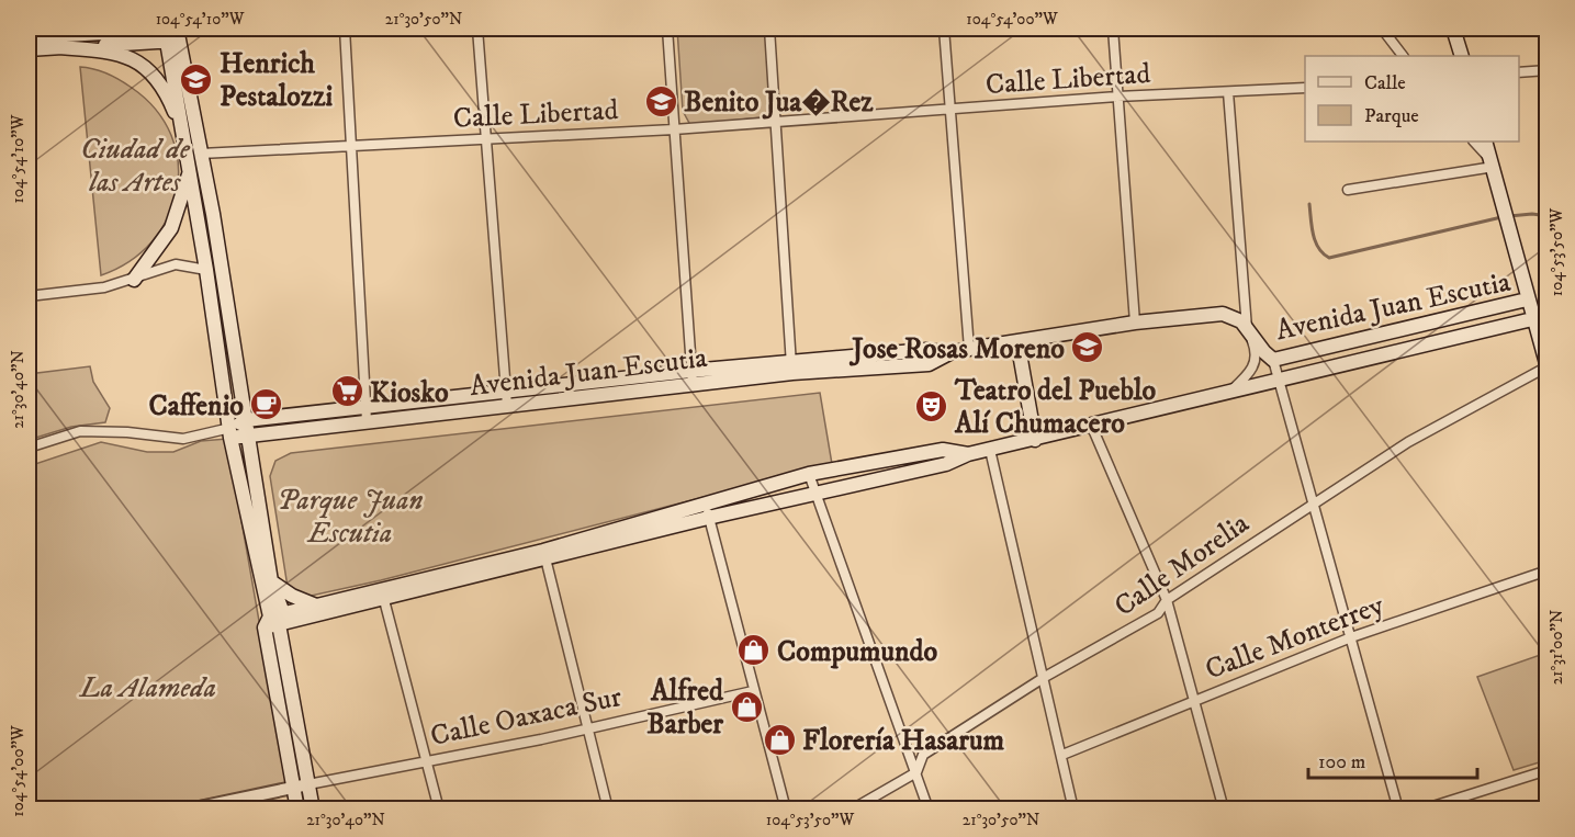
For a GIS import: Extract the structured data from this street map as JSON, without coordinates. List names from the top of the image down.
{
  "streets": {
    "main road": ["Avenida Juan Escutia"],
    "street": [
      "Calle Libertad",
      "Calle Morelia",
      "Calle Monterrey",
      "Calle Oaxaca Sur"
    ]
  },
  "parks": ["Ciudad de las Artes", "Parque Juan Escutia", "La Alameda"],
  "places": {
    "school or university": ["Henrich Pestalozzi", "Benito Jua�Rez", "Jose Rosas Moreno"],
    "supermarket": ["Kiosko"],
    "cafe": ["Caffenio"],
    "theatre": ["Teatro del Pueblo Alí Chumacero"],
    "shop": ["Compumundo", "Alfred Barber", "Florería Hasarum"]
  },
  "legend": ["Calle", "Parque"],
  "scale_bar": "100 m",
  "coordinates": [
    "104°54'10\"W",
    "21°30'50\"N",
    "104°54'00\"W",
    "104°53'50\"W",
    "21°30'40\"N",
    "21°31'00\"N"
  ]
}
